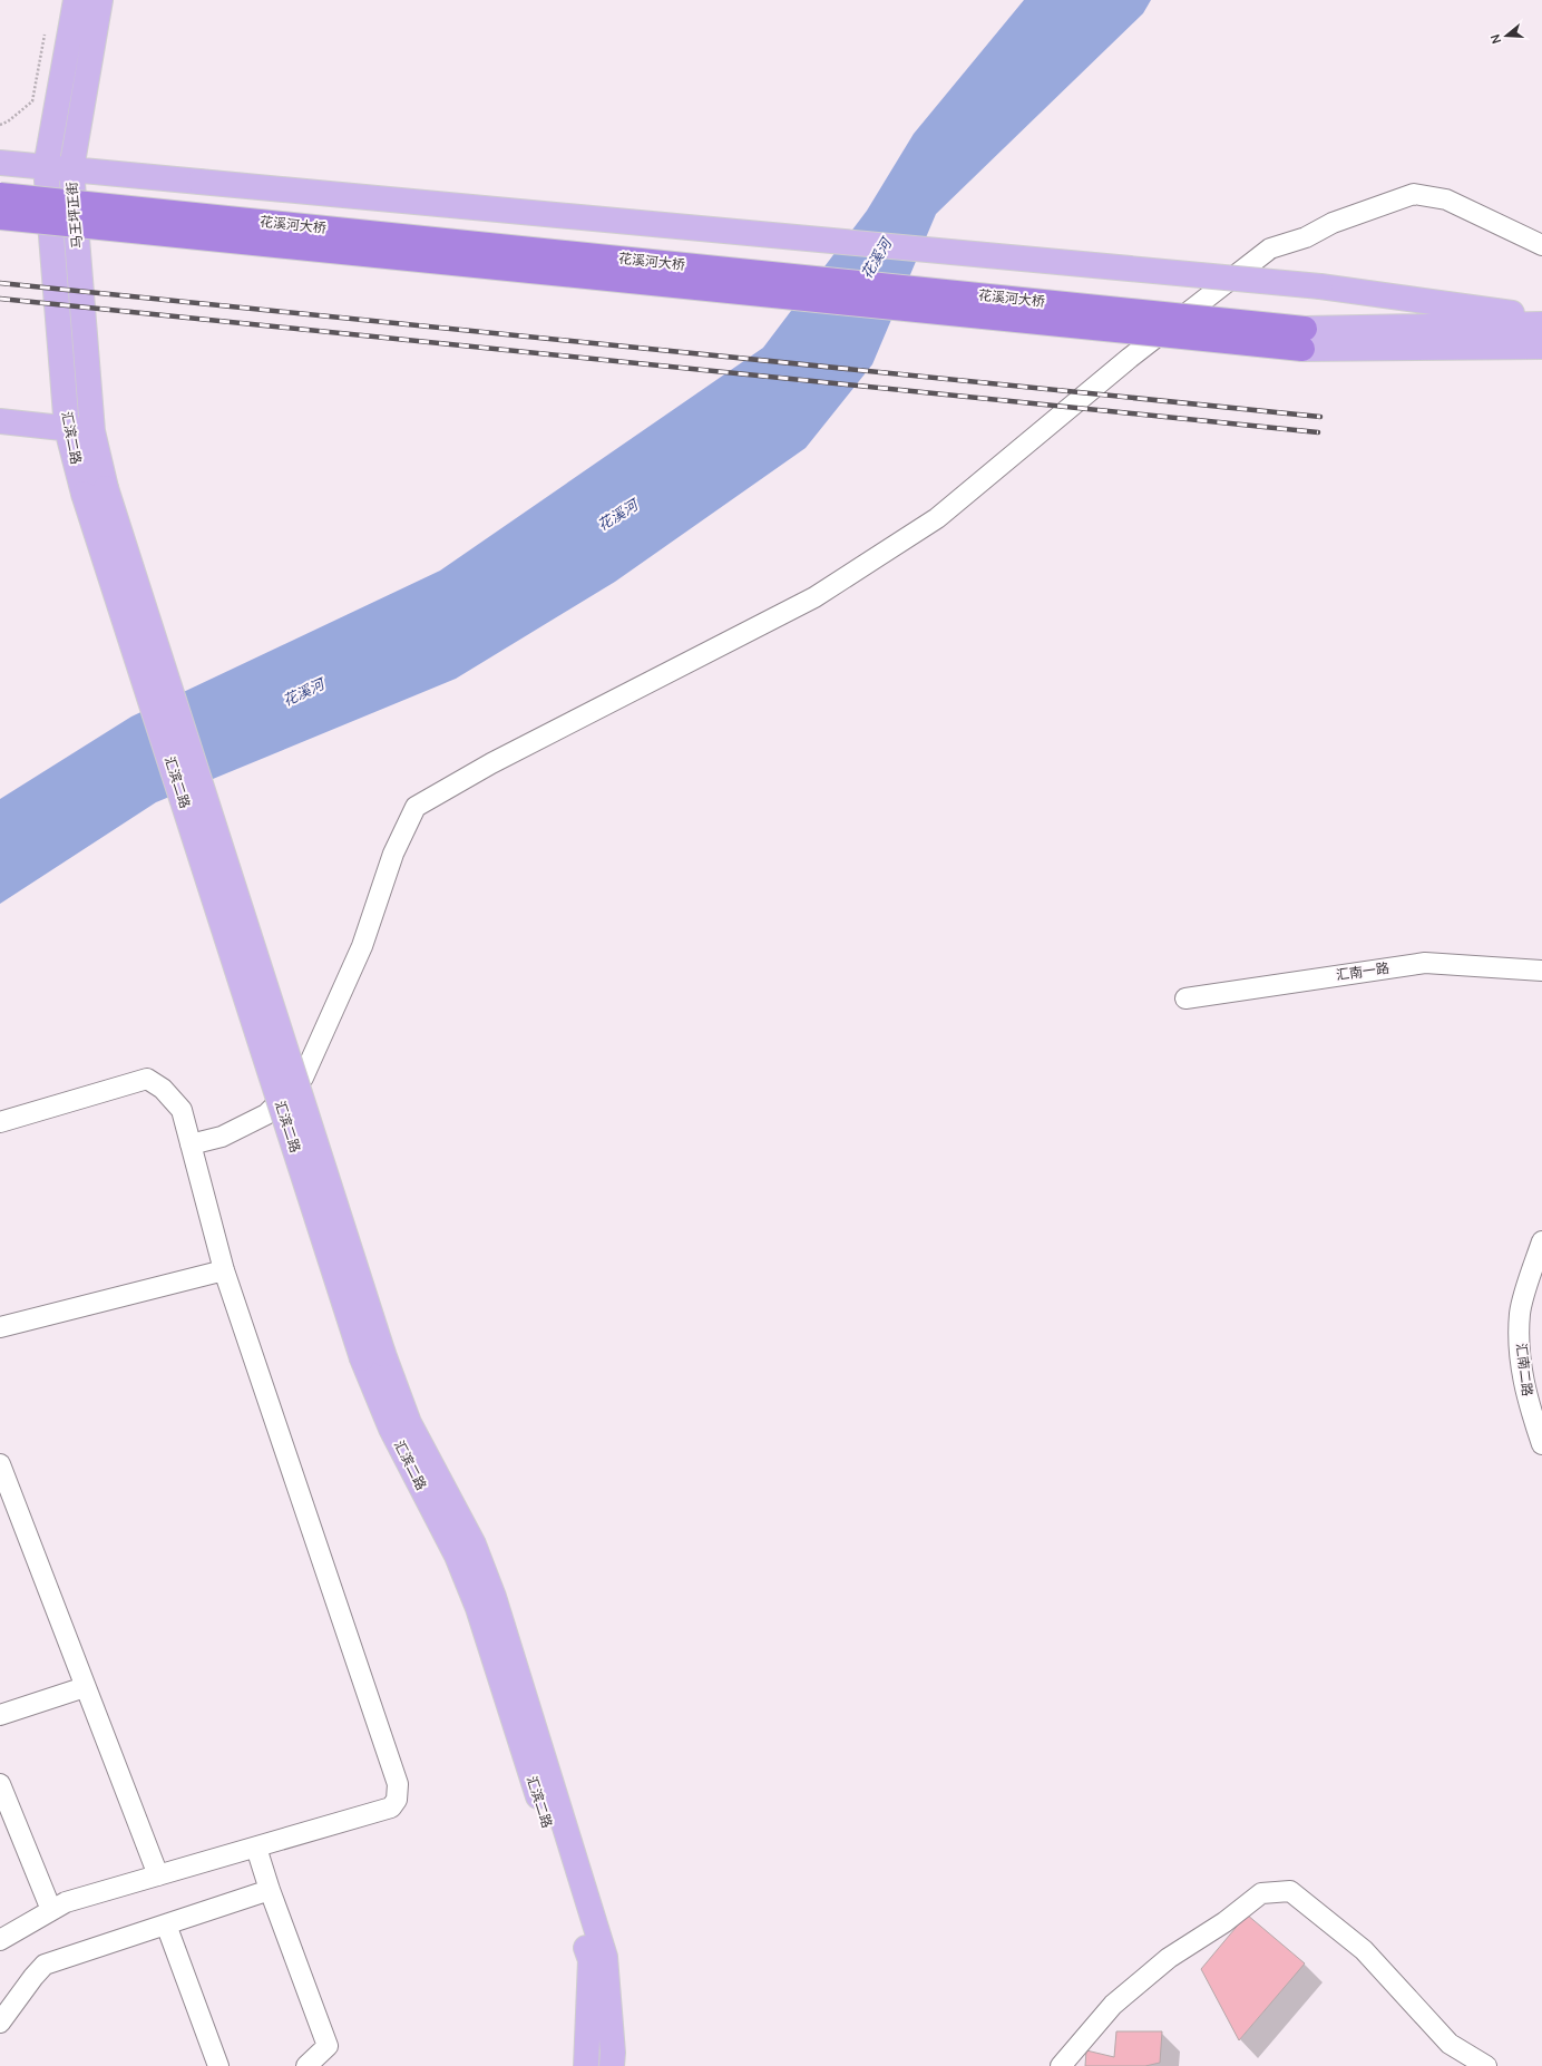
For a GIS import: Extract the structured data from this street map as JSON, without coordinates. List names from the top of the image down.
{
  "streets": {
    "highway": ["花溪河大桥"],
    "main road": ["马王坪正街", "汇滨二路"],
    "street": ["汇南一路", "汇南二路"]
  },
  "crossings": [
    ["马王坪正街", "汇滨二路"]
  ],
  "water": ["花溪河"],
  "north": "left"
}
